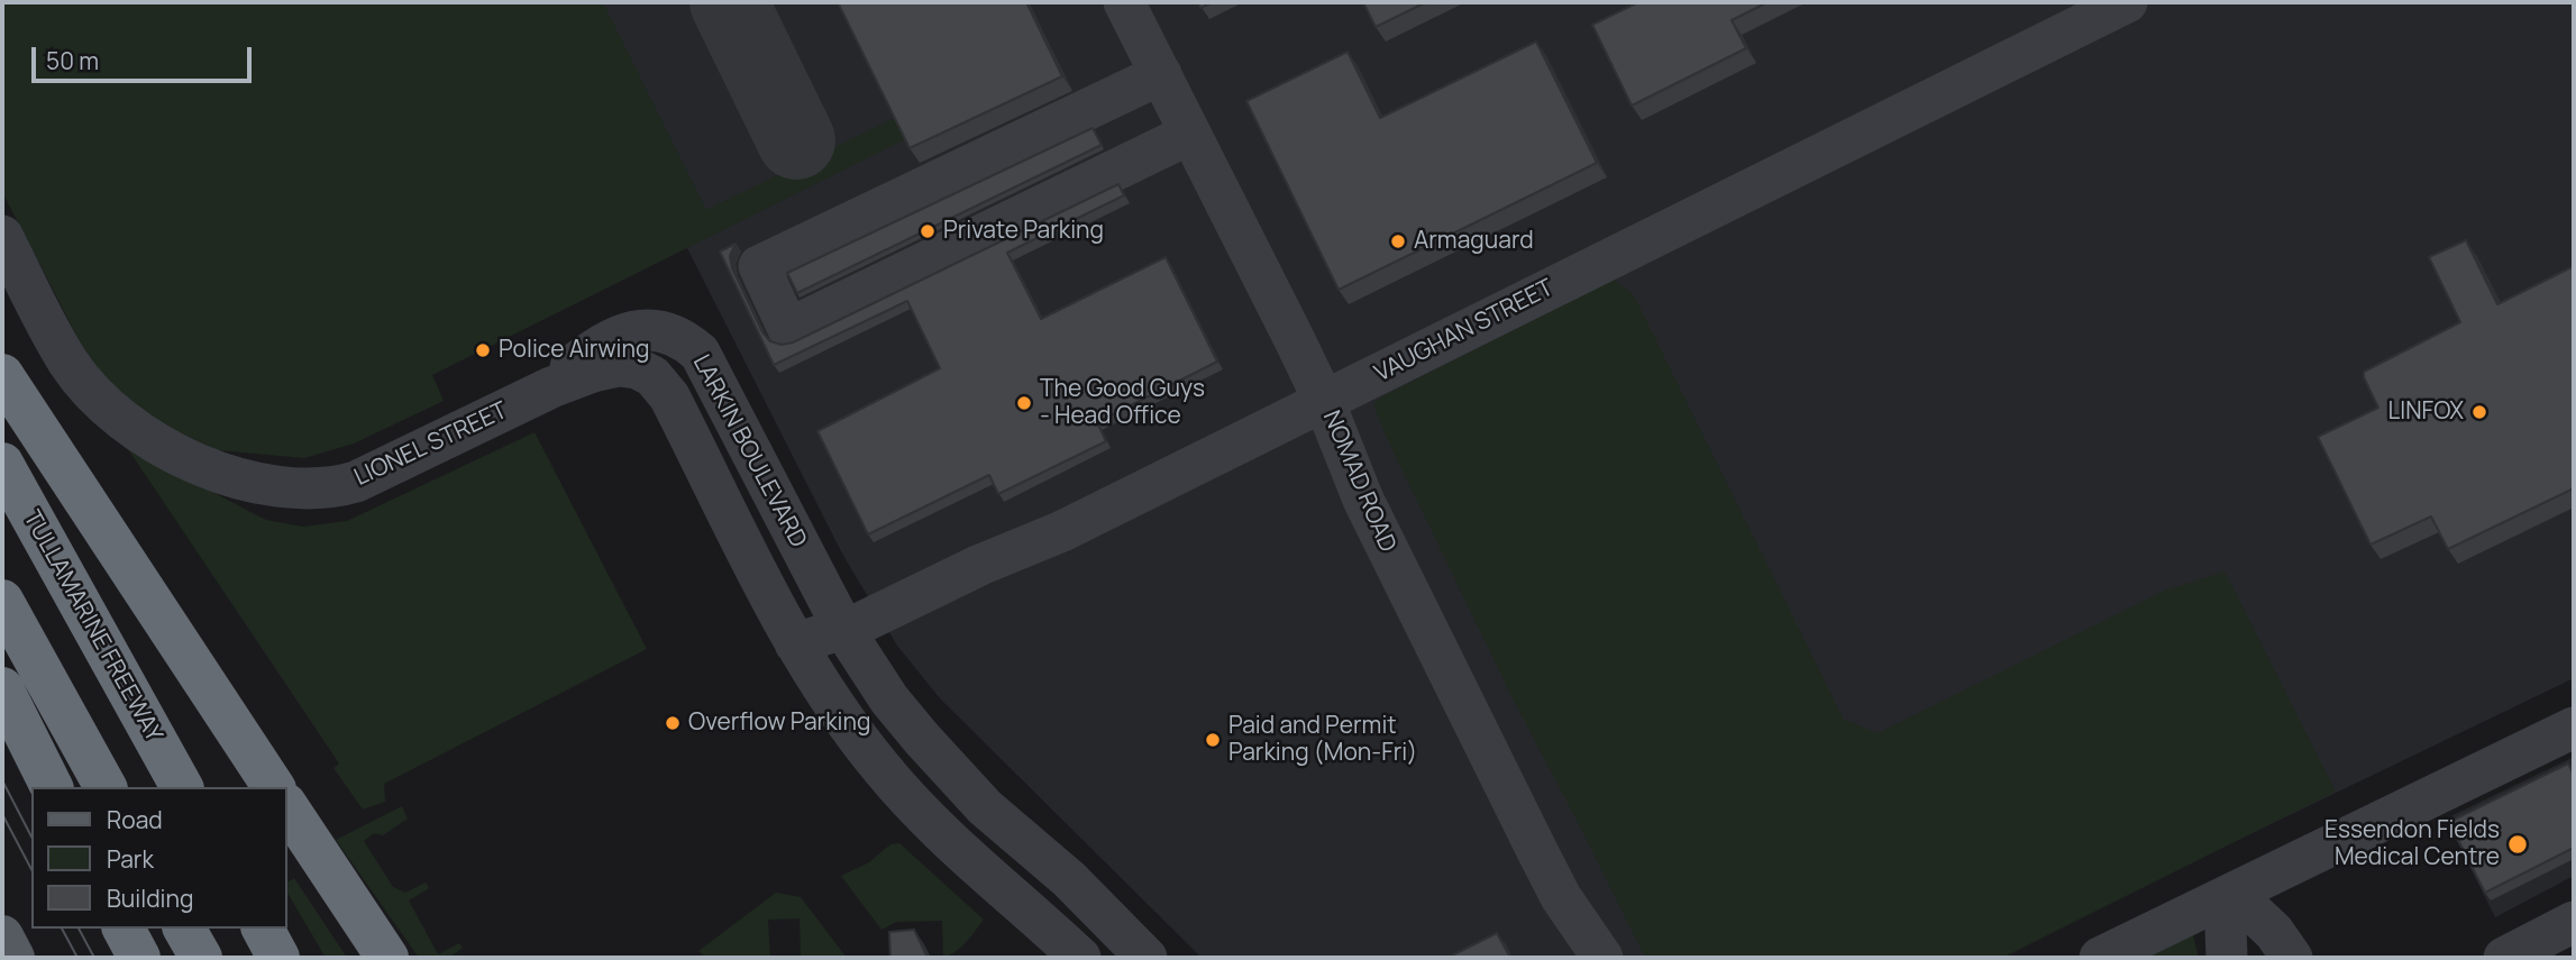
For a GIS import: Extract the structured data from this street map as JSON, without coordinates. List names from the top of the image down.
{
  "streets": {
    "highway": ["TULLAMARINE FREEWAY"],
    "street": [
      "VAUGHAN STREET",
      "LIONEL STREET",
      "LARKIN BOULEVARD",
      "NOMAD ROAD"
    ]
  },
  "crossings": [
    ["VAUGHAN STREET", "LARKIN BOULEVARD"],
    ["VAUGHAN STREET", "NOMAD ROAD"],
    ["LIONEL STREET", "LARKIN BOULEVARD"]
  ],
  "places": [
    "Private Parking",
    "Armaguard",
    "Police Airwing",
    "The Good Guys - Head Office",
    "LINFOX",
    "Overflow Parking",
    "Paid and Permit Parking (Mon-Fri)",
    "Essendon Fields Medical Centre"
  ],
  "legend": ["Road", "Park", "Building"],
  "scale_bar": "50 m"
}
